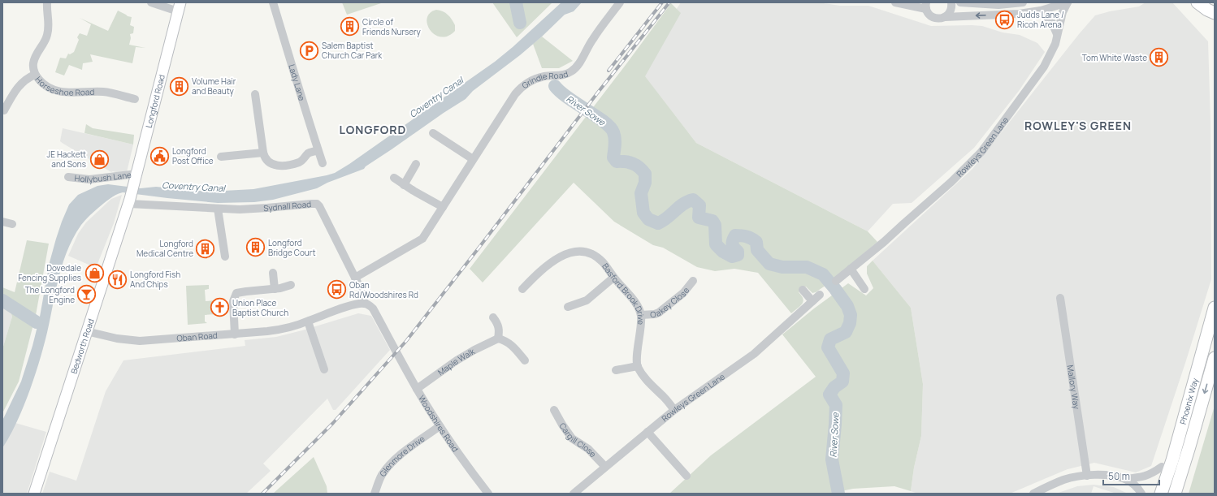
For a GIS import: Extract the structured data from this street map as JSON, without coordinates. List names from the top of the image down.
{
  "streets": {
    "highway": ["Phoenix Way"],
    "main road": ["Longford Road", "Bedworth Road"],
    "street": [
      "Grindle Road",
      "Horseshoe Road",
      "Lady Lane",
      "Rowleys Green Lane",
      "Hollybush Lane",
      "Sydnall Road",
      "Basford Brook Drive",
      "Oakey Close",
      "Oban Road",
      "Maple Walk",
      "Mallory Way",
      "Woodshires Road",
      "Cargill Close",
      "Glenmore Drive"
    ]
  },
  "crossings": [
    ["Grindle Road", "Sydnall Road"],
    ["Longford Road", "Hollybush Lane"],
    ["Longford Road", "Sydnall Road"],
    ["Longford Road", "Bedworth Road"],
    ["Rowleys Green Lane", "Cargill Close"],
    ["Sydnall Road", "Oban Road"],
    ["Sydnall Road", "Bedworth Road"],
    ["Sydnall Road", "Woodshires Road"],
    ["Basford Brook Drive", "Oakey Close"],
    ["Oban Road", "Bedworth Road"],
    ["Oban Road", "Woodshires Road"],
    ["Maple Walk", "Woodshires Road"],
    ["Woodshires Road", "Glenmore Drive"]
  ],
  "districts": ["ROWLEY'S GREEN", "LONGFORD"],
  "water": ["Coventry Canal", "River Sowe"],
  "places": {
    "bus stop": ["Judds Lane / Ricoh Arena", "Oban Rd/Woodshires Rd"],
    "building": [
      "Circle of Friends Nursery",
      "Tom White Waste",
      "Volume Hair and Beauty",
      "Longford Bridge Court",
      "Longford Medical Centre"
    ],
    "parking": ["Salem Baptist Church Car Park"],
    "public building": ["Longford Post Office"],
    "shop": ["JE Hackett and Sons", "Dovedale Fencing Supplies"],
    "restaurant": ["Longford Fish And Chips"],
    "bar": ["The Longford Engine"],
    "church": ["Union Place Baptist Church"]
  },
  "scale_bar": "50 m"
}
